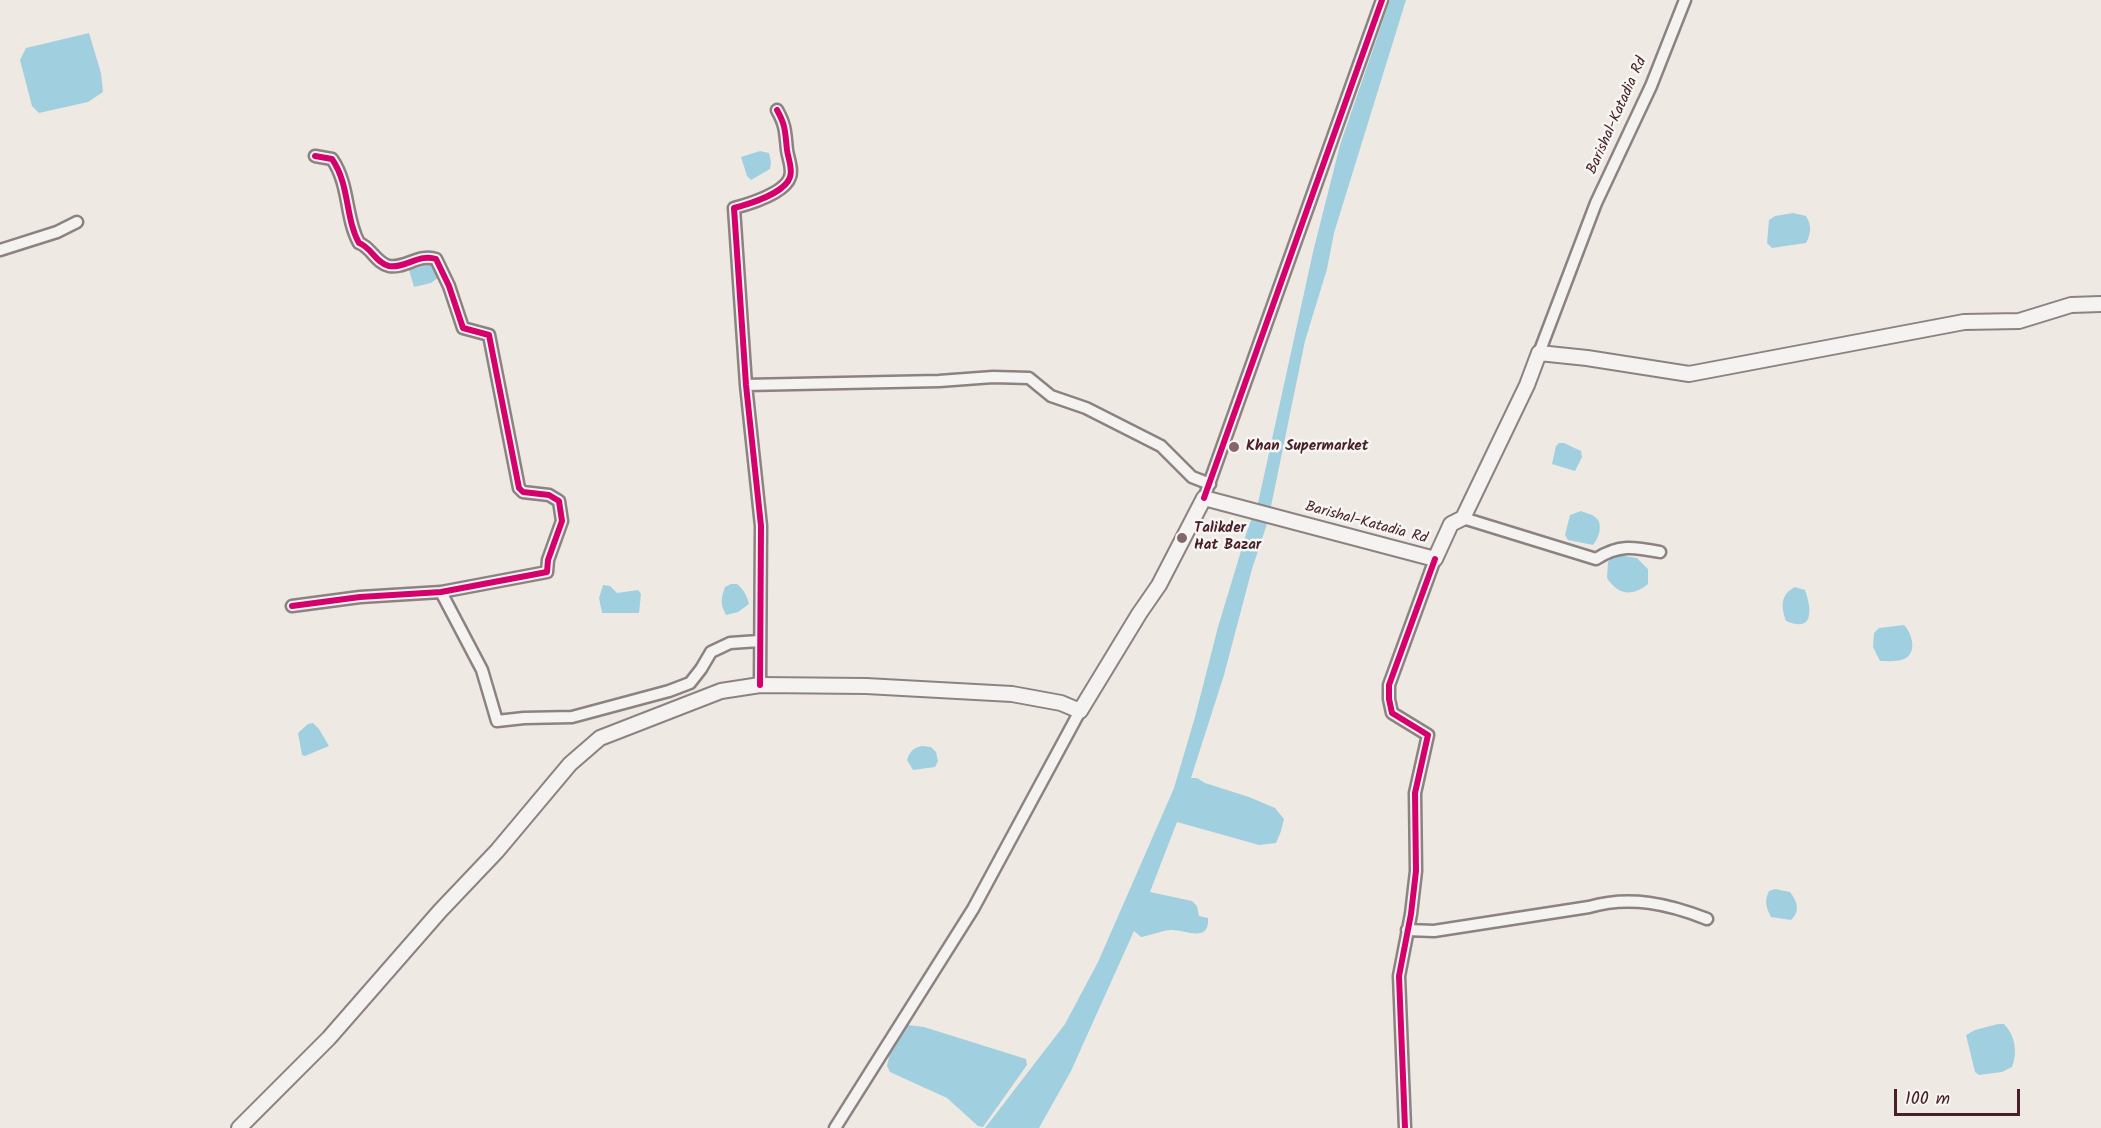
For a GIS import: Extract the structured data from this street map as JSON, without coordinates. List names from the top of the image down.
{
  "streets": {
    "main road": ["Barishal-Katadia Rd"]
  },
  "places": ["Khan Supermarket", "Talikder Hat Bazar"],
  "scale_bar": "100 m"
}
